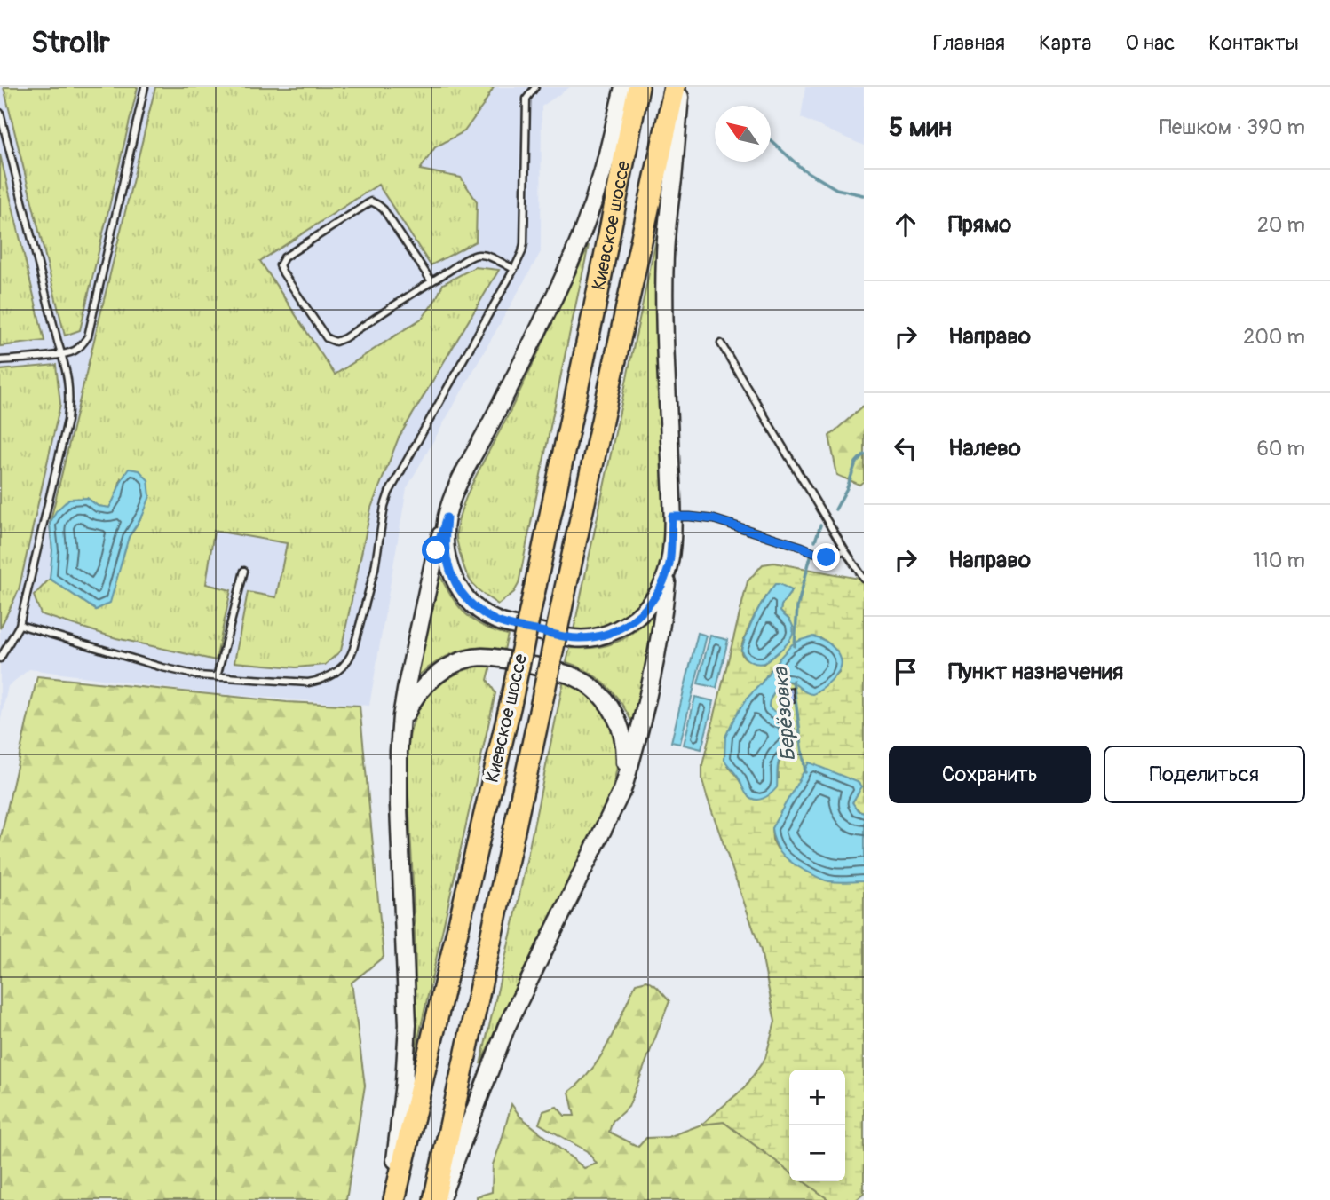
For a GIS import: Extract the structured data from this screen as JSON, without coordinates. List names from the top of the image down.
{
  "streets": {
    "highway": ["Киевское шоссе"]
  },
  "water": ["Берёзовка"],
  "north": "top left",
  "page": {
    "header": "Strollr",
    "nav": [
      "Главная",
      "Карта",
      "О нас",
      "Контакты"
    ],
    "heading": ["5 мин", "Пешком · 390 m"],
    "list": [
      ["Прямо", "20 m"],
      ["Направо", "200 m"],
      ["Налево", "60 m"],
      ["Направо", "110 m"],
      "Пункт назначения"
    ],
    "buttons": ["Сохранить", "Поделиться"],
    "map_buttons": ["+", "−"]
  }
}
